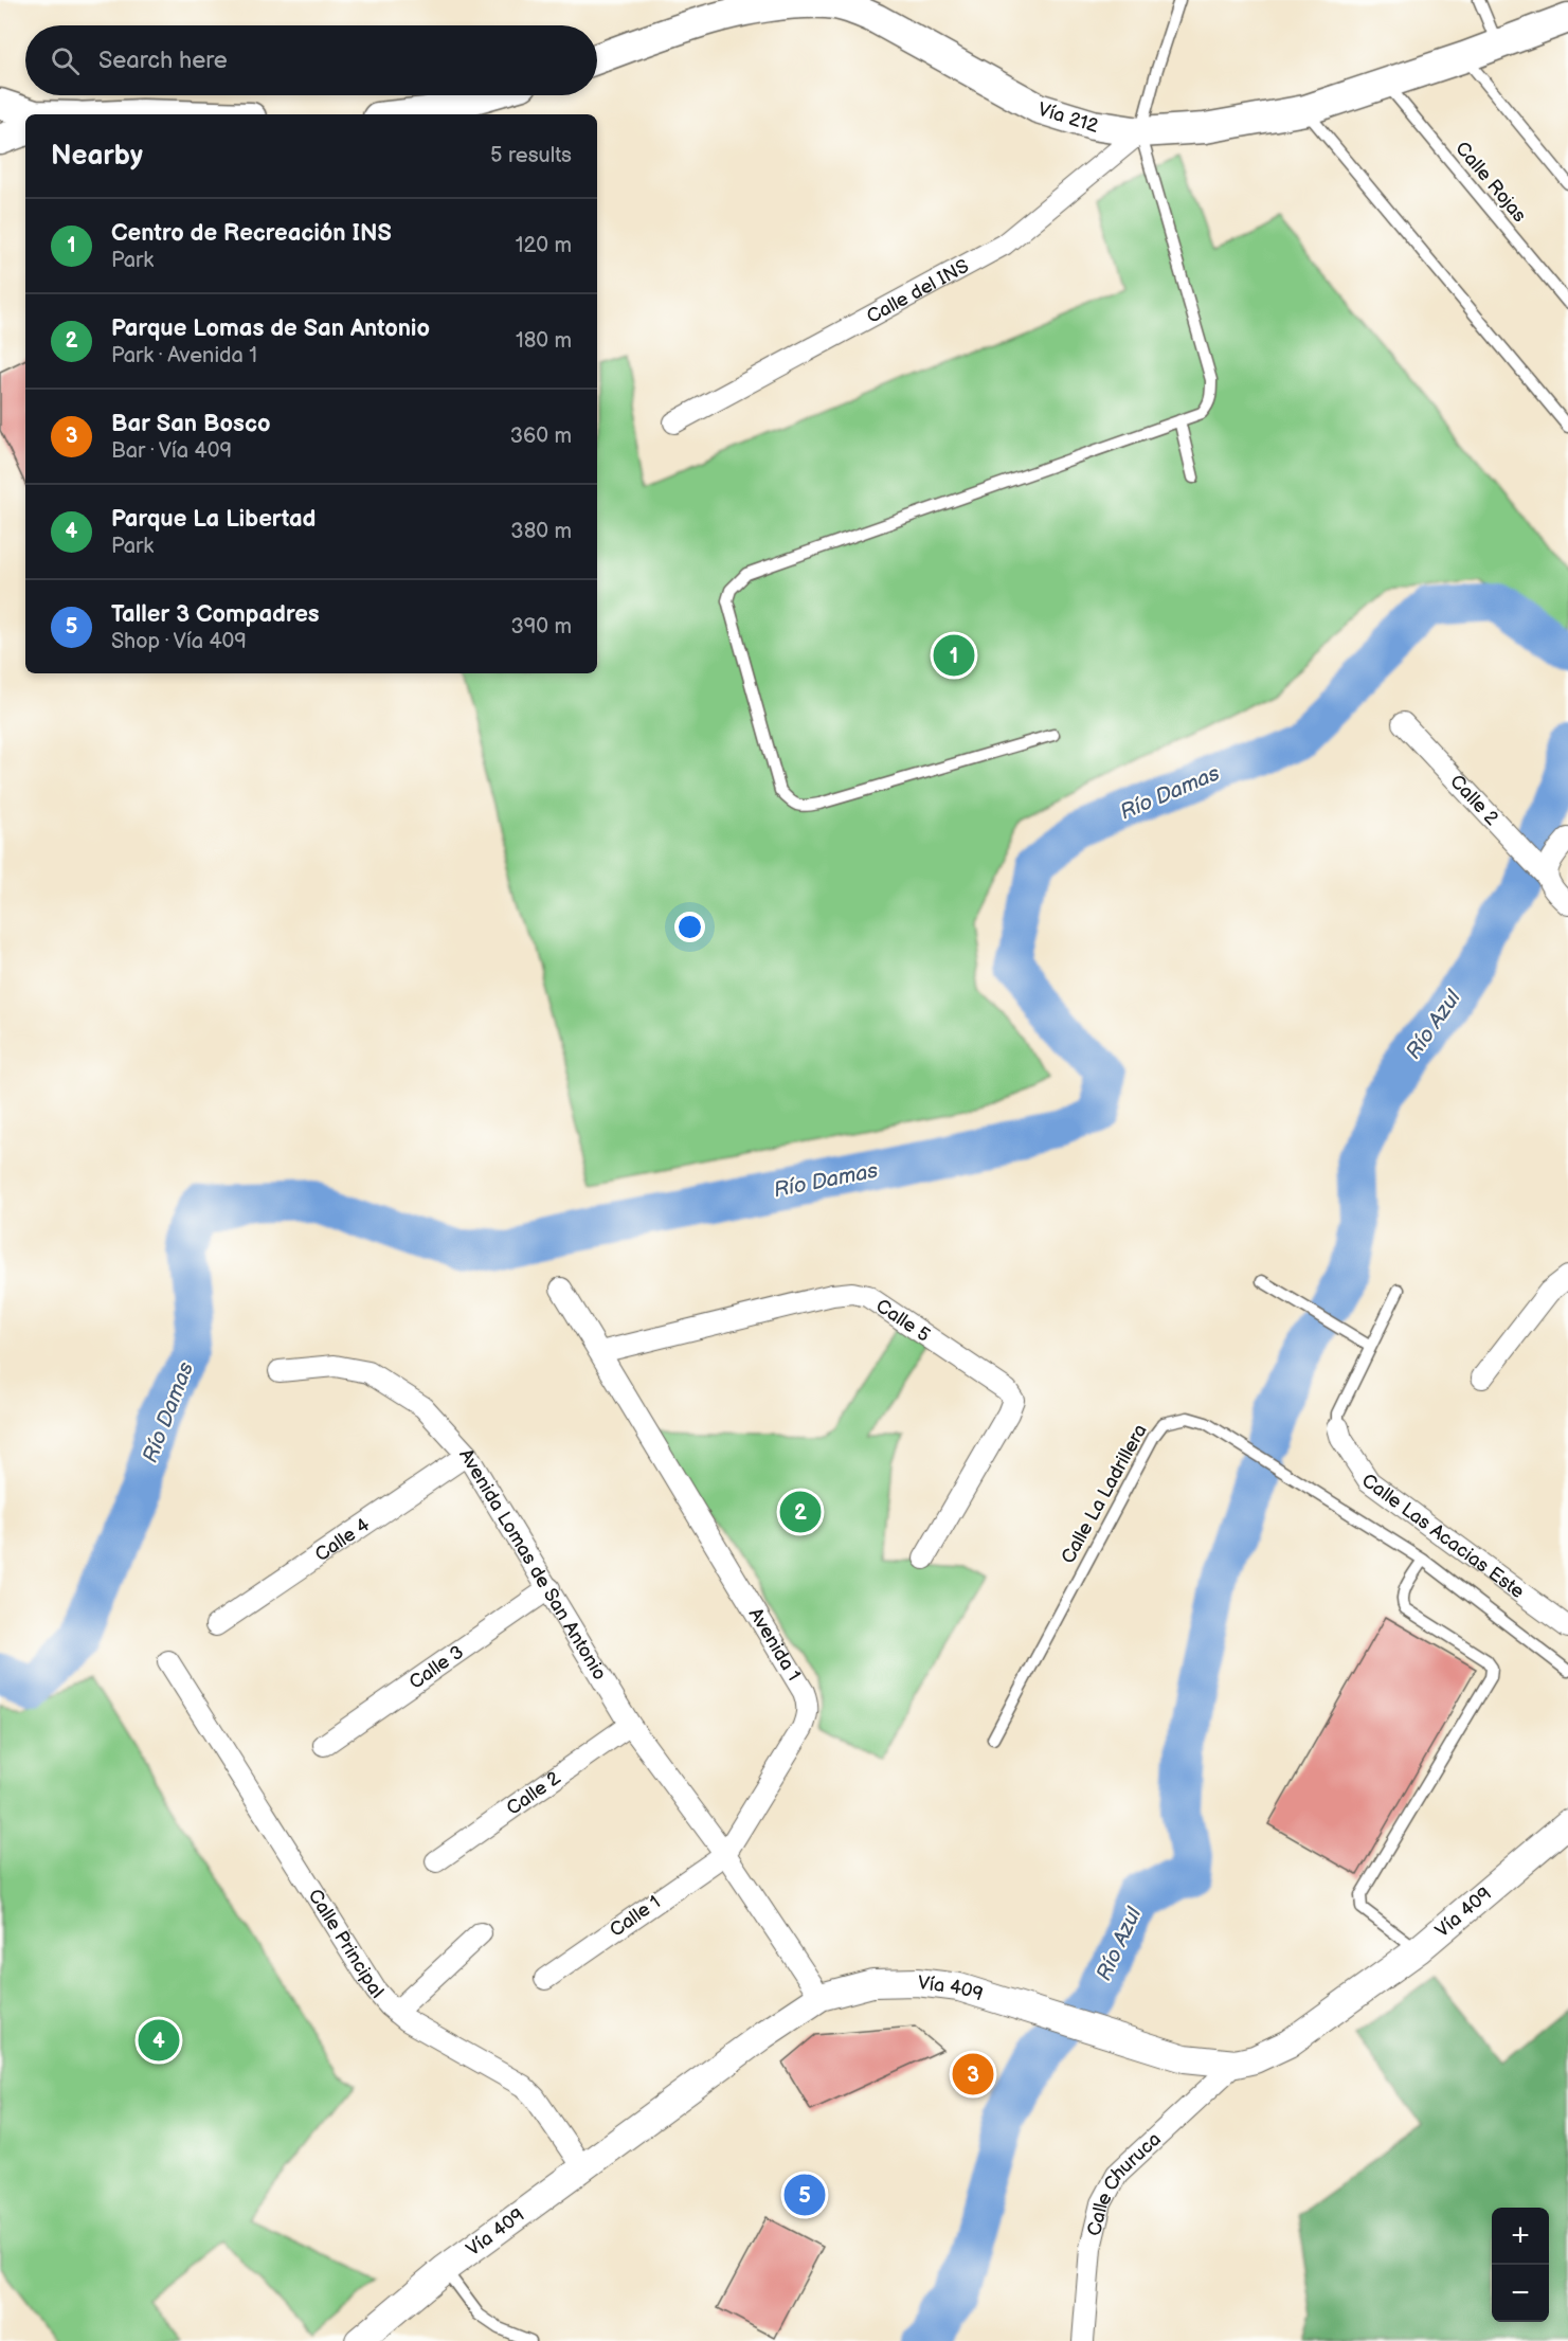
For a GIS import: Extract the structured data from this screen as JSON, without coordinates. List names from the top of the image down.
{
  "streets": {
    "main road": ["Vía 212"],
    "street": [
      "Calle del INS",
      "Calle 2",
      "Calle 5",
      "Calle Las Acacias Este",
      "Calle 4",
      "Avenida Lomas de San Antonio",
      "Avenida 1",
      "Calle 3",
      "Vía 409",
      "Calle 1",
      "Calle Principal",
      "Calle Churuca"
    ],
    "lane": ["Calle Rojas", "Calle La Ladrillera"]
  },
  "crossings": [
    ["Vía 212", "Calle Rojas"],
    ["Vía 212", "Calle del INS"],
    ["Calle 2", "Avenida Lomas de San Antonio"],
    ["Calle 5", "Avenida 1"],
    ["Calle 4", "Avenida Lomas de San Antonio"],
    ["Avenida Lomas de San Antonio", "Avenida 1"],
    ["Avenida Lomas de San Antonio", "Calle 3"],
    ["Avenida Lomas de San Antonio", "Calle 1"],
    ["Avenida 1", "Calle 1"],
    ["Vía 409", "Calle Principal"],
    ["Vía 409", "Calle Churuca"]
  ],
  "water": ["Río Damas", "Río Azul"],
  "page": {
    "search": "Search here",
    "heading": ["Nearby", "5 results"],
    "list": [
      {
        "mark": "1",
        "name": "Centro de Recreación INS",
        "note": "Park",
        "value": "120 m"
      },
      {
        "mark": "2",
        "name": "Parque Lomas de San Antonio",
        "note": "Park · Avenida 1",
        "value": "180 m"
      },
      {
        "mark": "3",
        "name": "Bar San Bosco",
        "note": "Bar · Vía 409",
        "value": "360 m"
      },
      {
        "mark": "4",
        "name": "Parque La Libertad",
        "note": "Park",
        "value": "380 m"
      },
      {
        "mark": "5",
        "name": "Taller 3 Compadres",
        "note": "Shop · Vía 409",
        "value": "390 m"
      }
    ],
    "pins": [
      "1",
      "2",
      "4",
      "3",
      "5"
    ],
    "map_buttons": ["+", "−"]
  }
}
